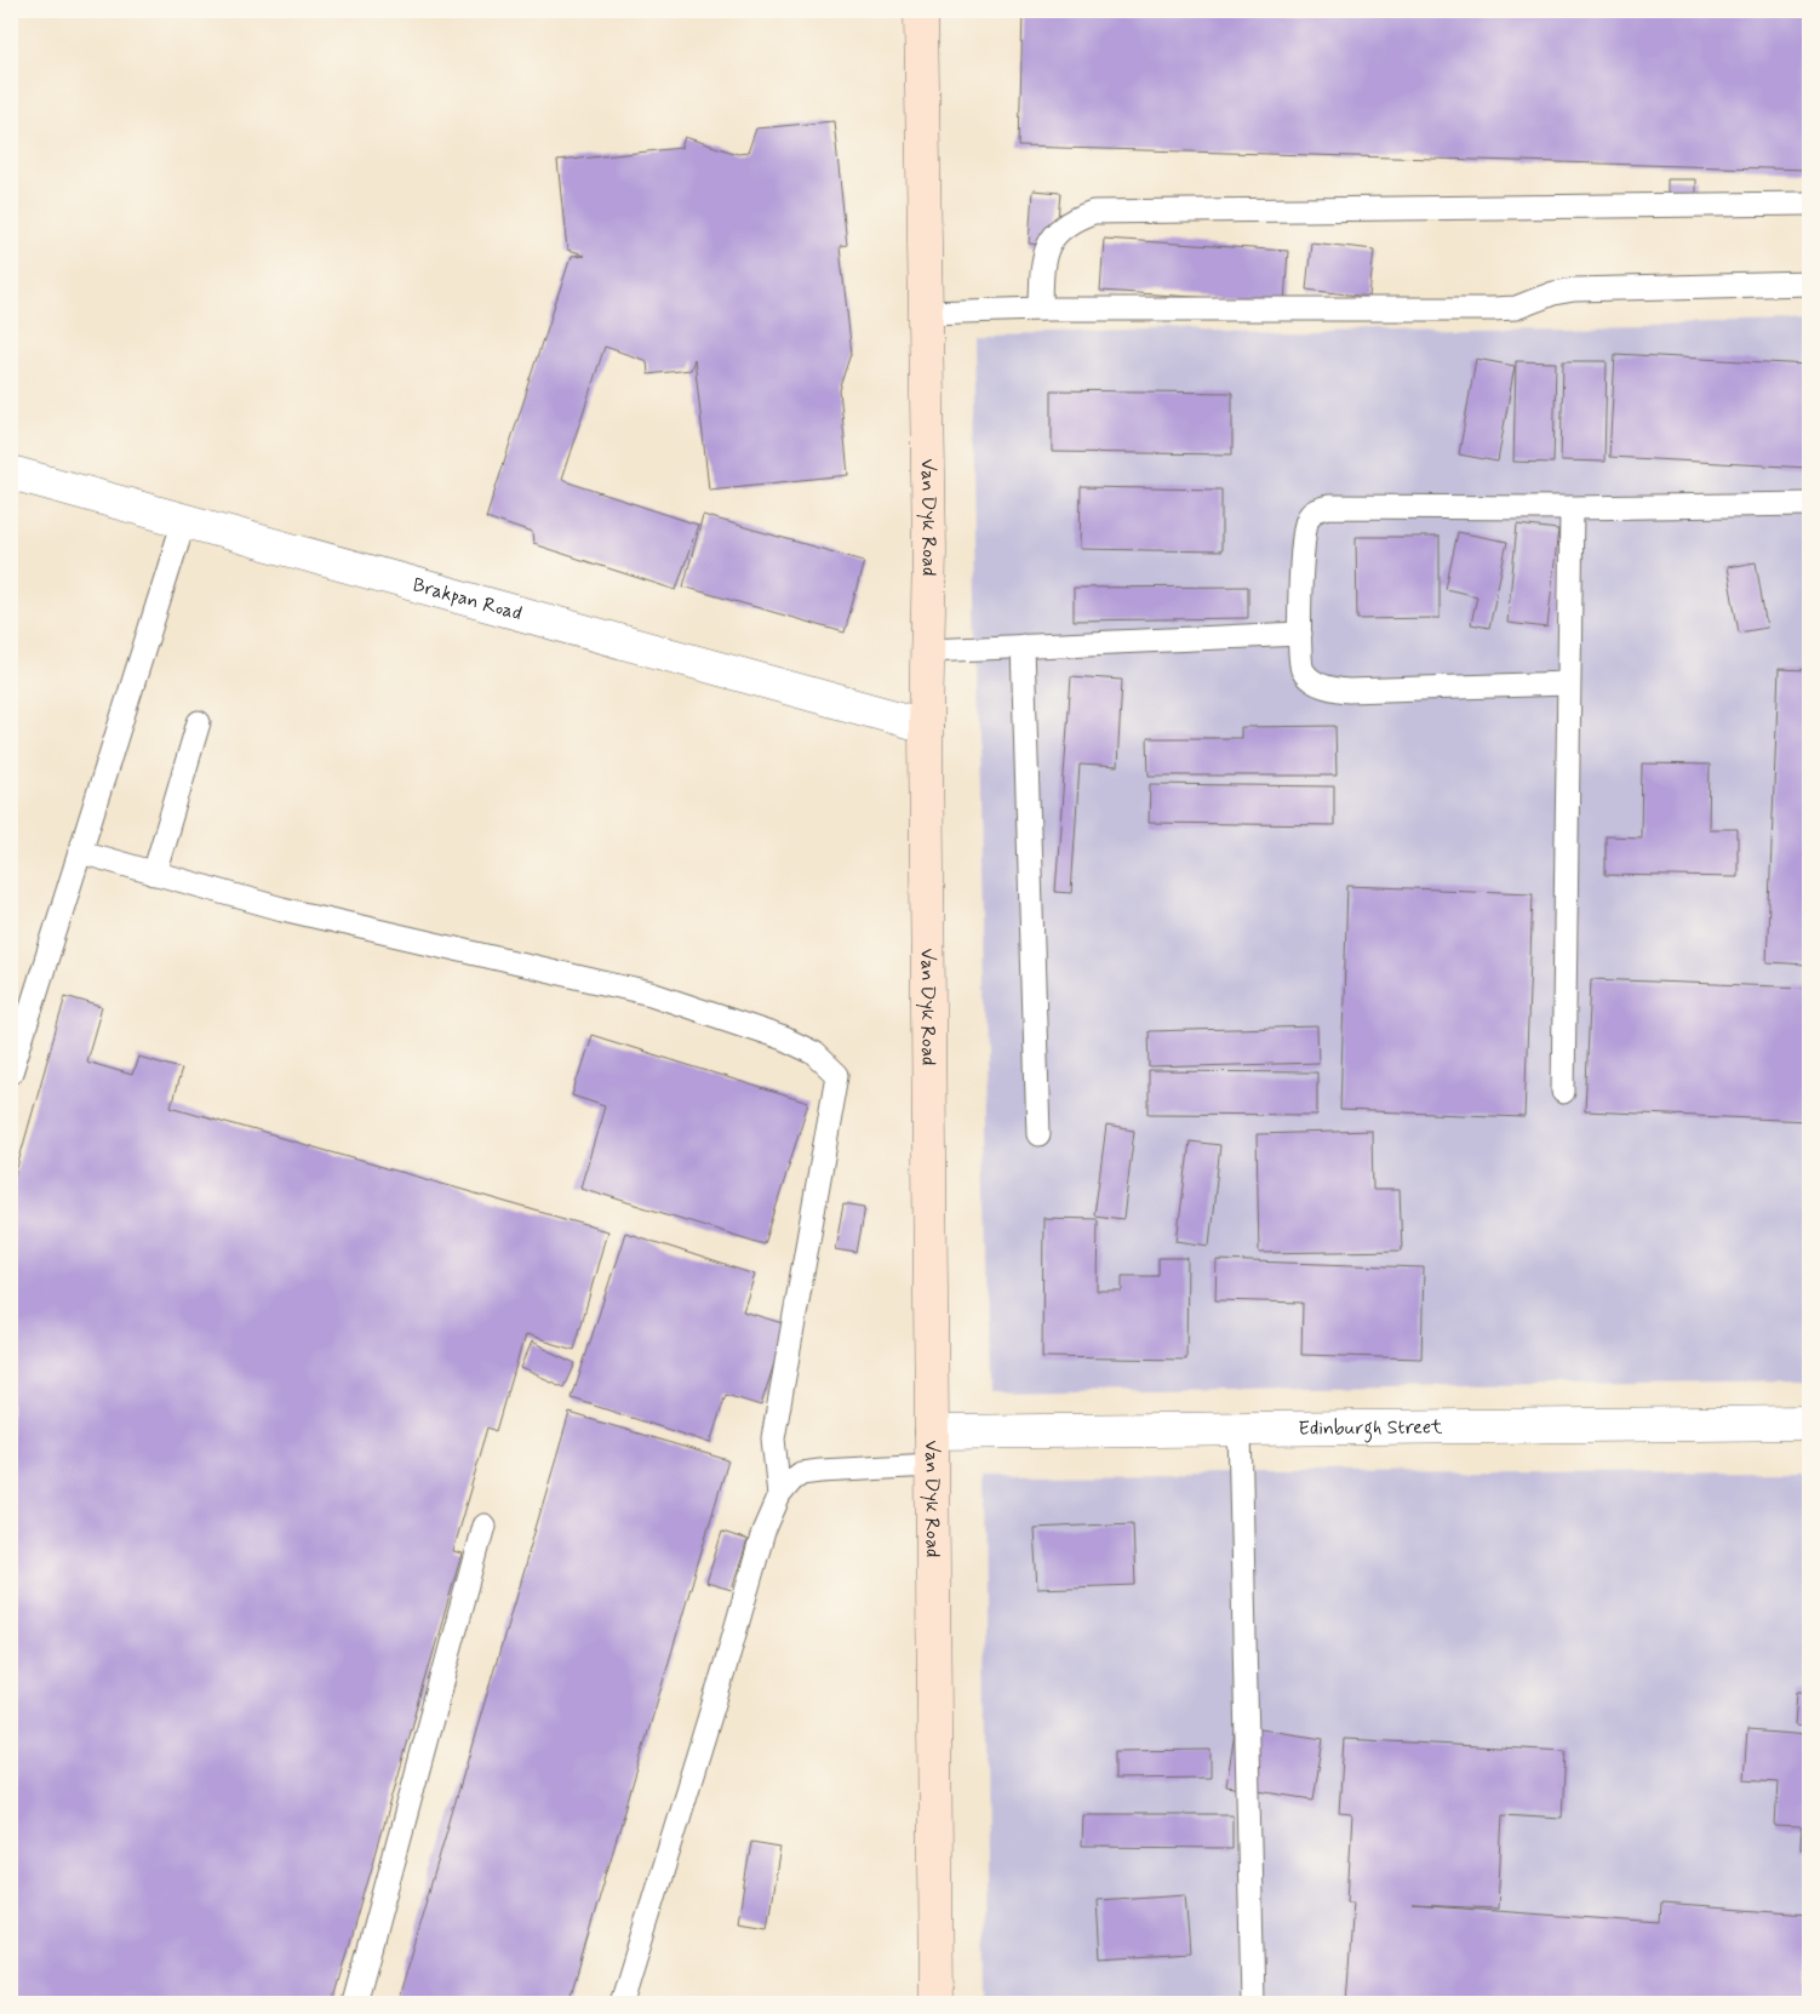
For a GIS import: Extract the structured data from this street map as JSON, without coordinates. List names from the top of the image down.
{
  "streets": {
    "main road": ["Van Dyk Road"],
    "street": ["Brakpan Road", "Edinburgh Street"]
  },
  "crossings": [
    ["Van Dyk Road", "Brakpan Road"],
    ["Van Dyk Road", "Edinburgh Street"]
  ]
}
